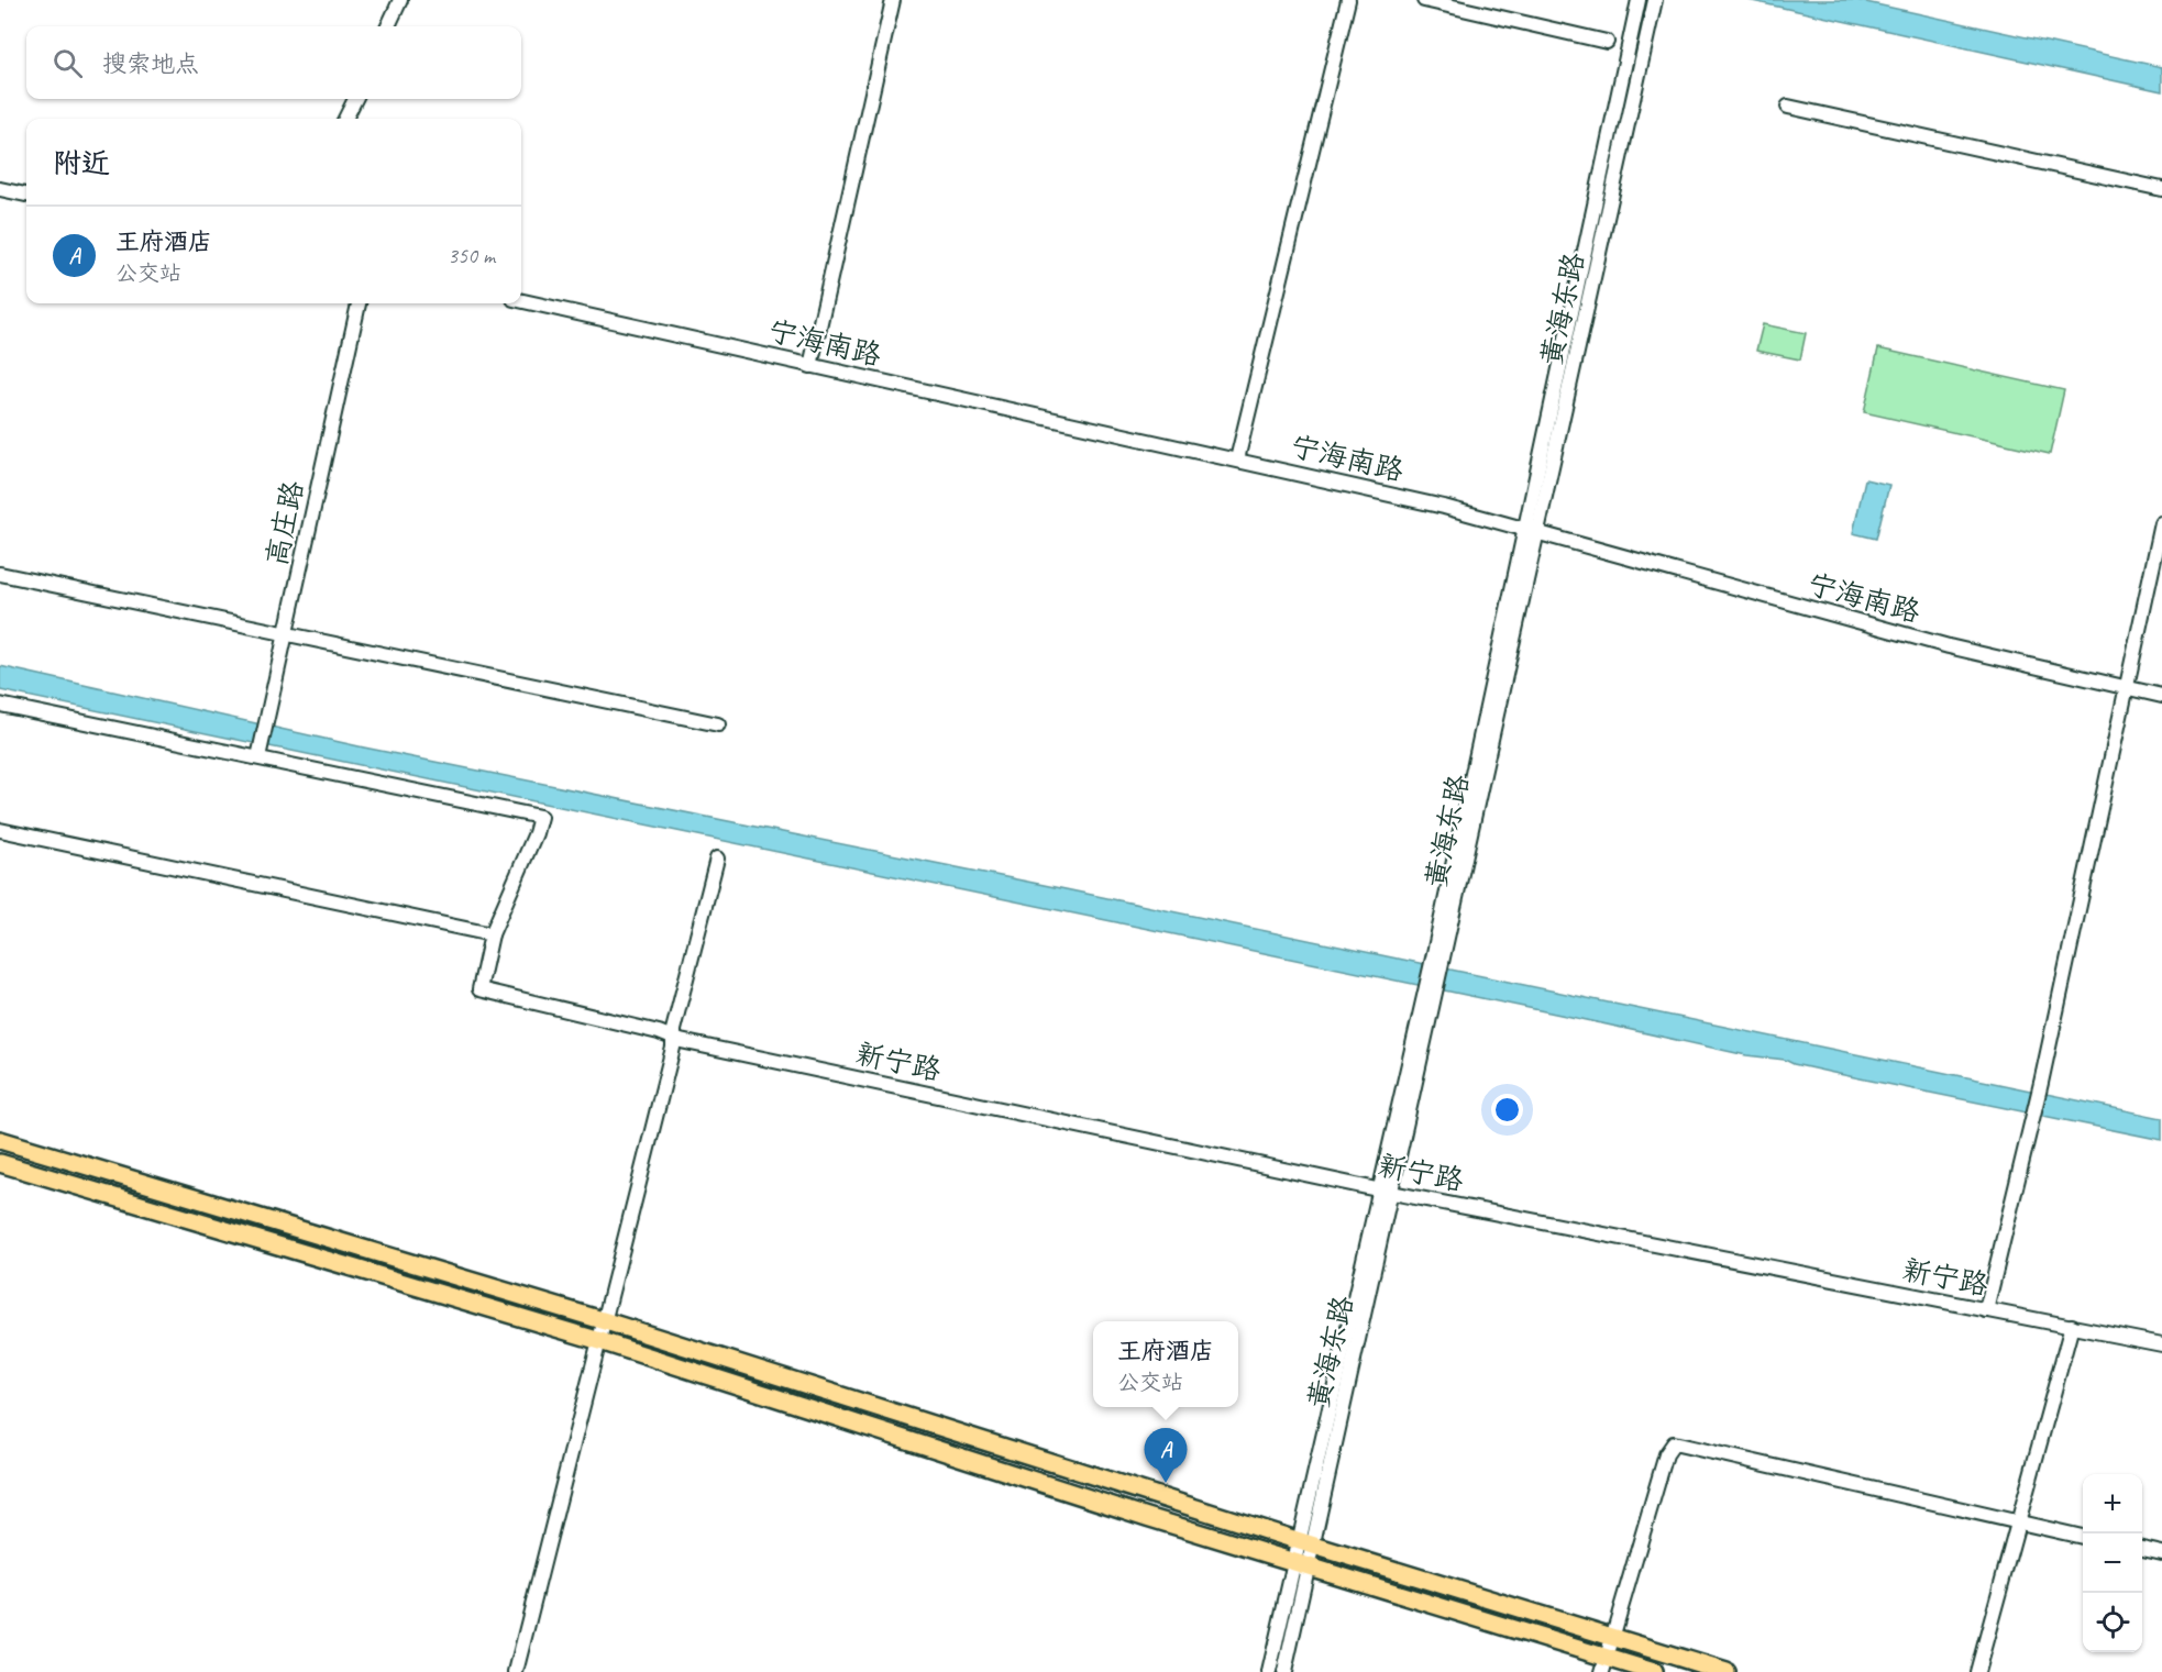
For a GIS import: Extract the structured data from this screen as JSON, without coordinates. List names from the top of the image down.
{
  "streets": {
    "street": [
      "黄海东路",
      "宁海南路",
      "高庄路",
      "新宁路"
    ]
  },
  "crossings": [
    ["黄海东路", "宁海南路"],
    ["黄海东路", "新宁路"]
  ],
  "page": {
    "search": "搜索地点",
    "heading": "附近",
    "list": [
      {
        "mark": "A",
        "name": "王府酒店",
        "note": "公交站",
        "value": "350 m"
      }
    ],
    "popup": ["王府酒店", "公交站"],
    "pins": "A",
    "map_buttons": ["+", "−"]
  }
}
